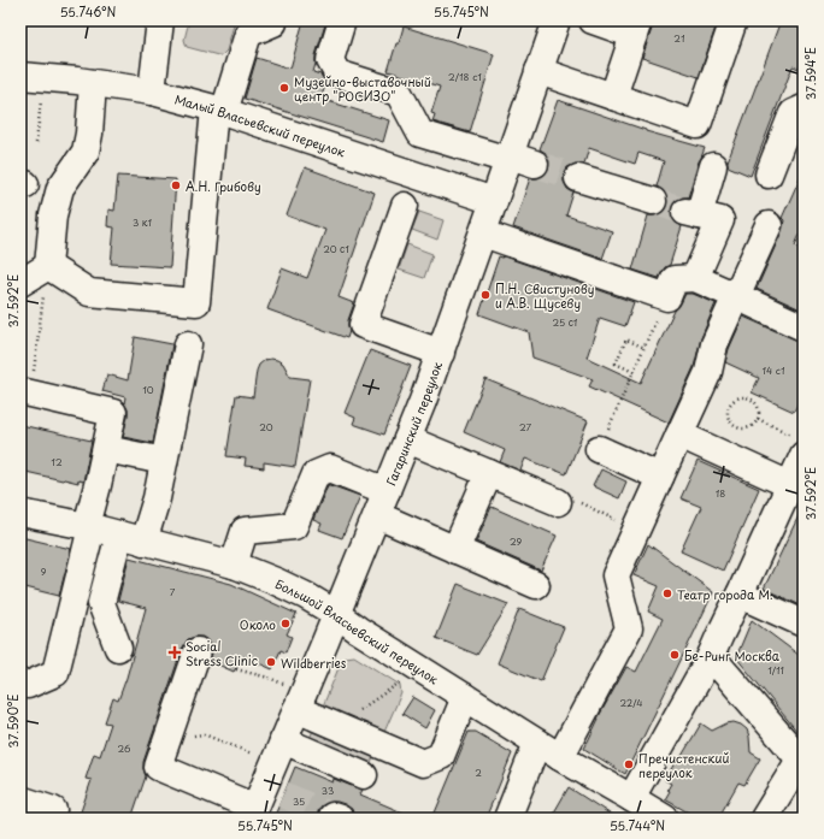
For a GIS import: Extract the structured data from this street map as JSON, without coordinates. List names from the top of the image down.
{
  "streets": {
    "street": ["Малый Власьевский переулок", "Гагаринский переулок", "Большой Власьевский переулок"]
  },
  "crossings": [
    ["Малый Власьевский переулок", "Гагаринский переулок"],
    ["Гагаринский переулок", "Большой Власьевский переулок"]
  ],
  "places": {
    "other": [
      "Музейно-выставочный центр \"РОСИЗО\"",
      "А.Н. Грибову",
      "П.Н. Свистунову и А.В. Щусеву",
      "Театр города М.",
      "Около",
      "Бе-Ринг Москва",
      "Wildberries",
      "Пречистенский переулок"
    ],
    "health": ["Social Stress Clinic"]
  },
  "house_numbers": [
    "21",
    "2/18 с1",
    "3 к1",
    "20 с1",
    "25 с1",
    "14 с1",
    "10",
    "20",
    "27",
    "12",
    "18",
    "29",
    "9",
    "7",
    "1/11",
    "22/4",
    "26",
    "2",
    "33",
    "35"
  ],
  "coordinates": [
    "55.746°N",
    "55.745°N",
    "37.594°E",
    "37.592°E",
    "37.590°E",
    "55.744°N"
  ]
}
